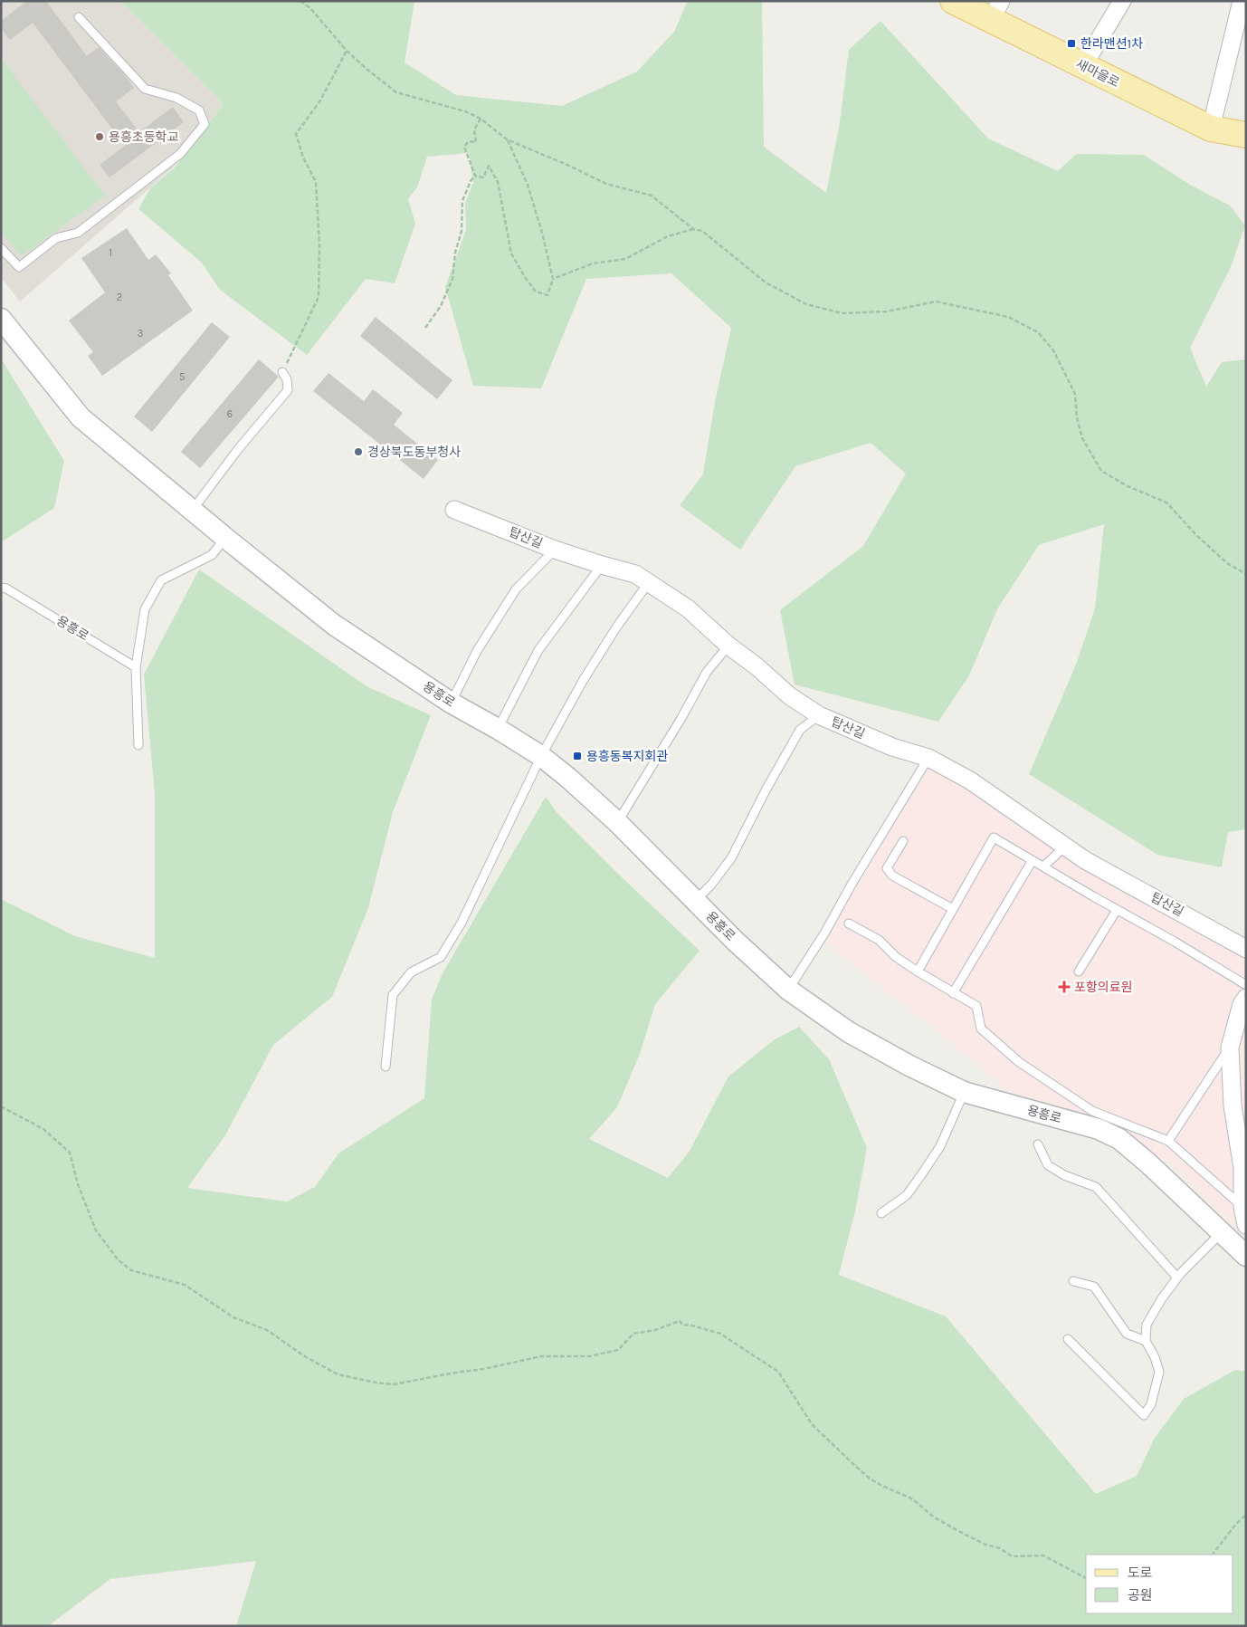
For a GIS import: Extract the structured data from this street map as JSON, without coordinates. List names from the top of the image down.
{
  "streets": {
    "main road": ["새마을로"],
    "street": ["탑산길", "용흥로"]
  },
  "places": {
    "transit": ["한라맨션1차", "용흥동복지회관"],
    "other": ["용흥초등학교", "경상북도동부청사"],
    "health": ["포항의료원"]
  },
  "house_numbers": [
    "1",
    "2",
    "3",
    "5",
    "6"
  ],
  "legend": ["도로", "공원"]
}
